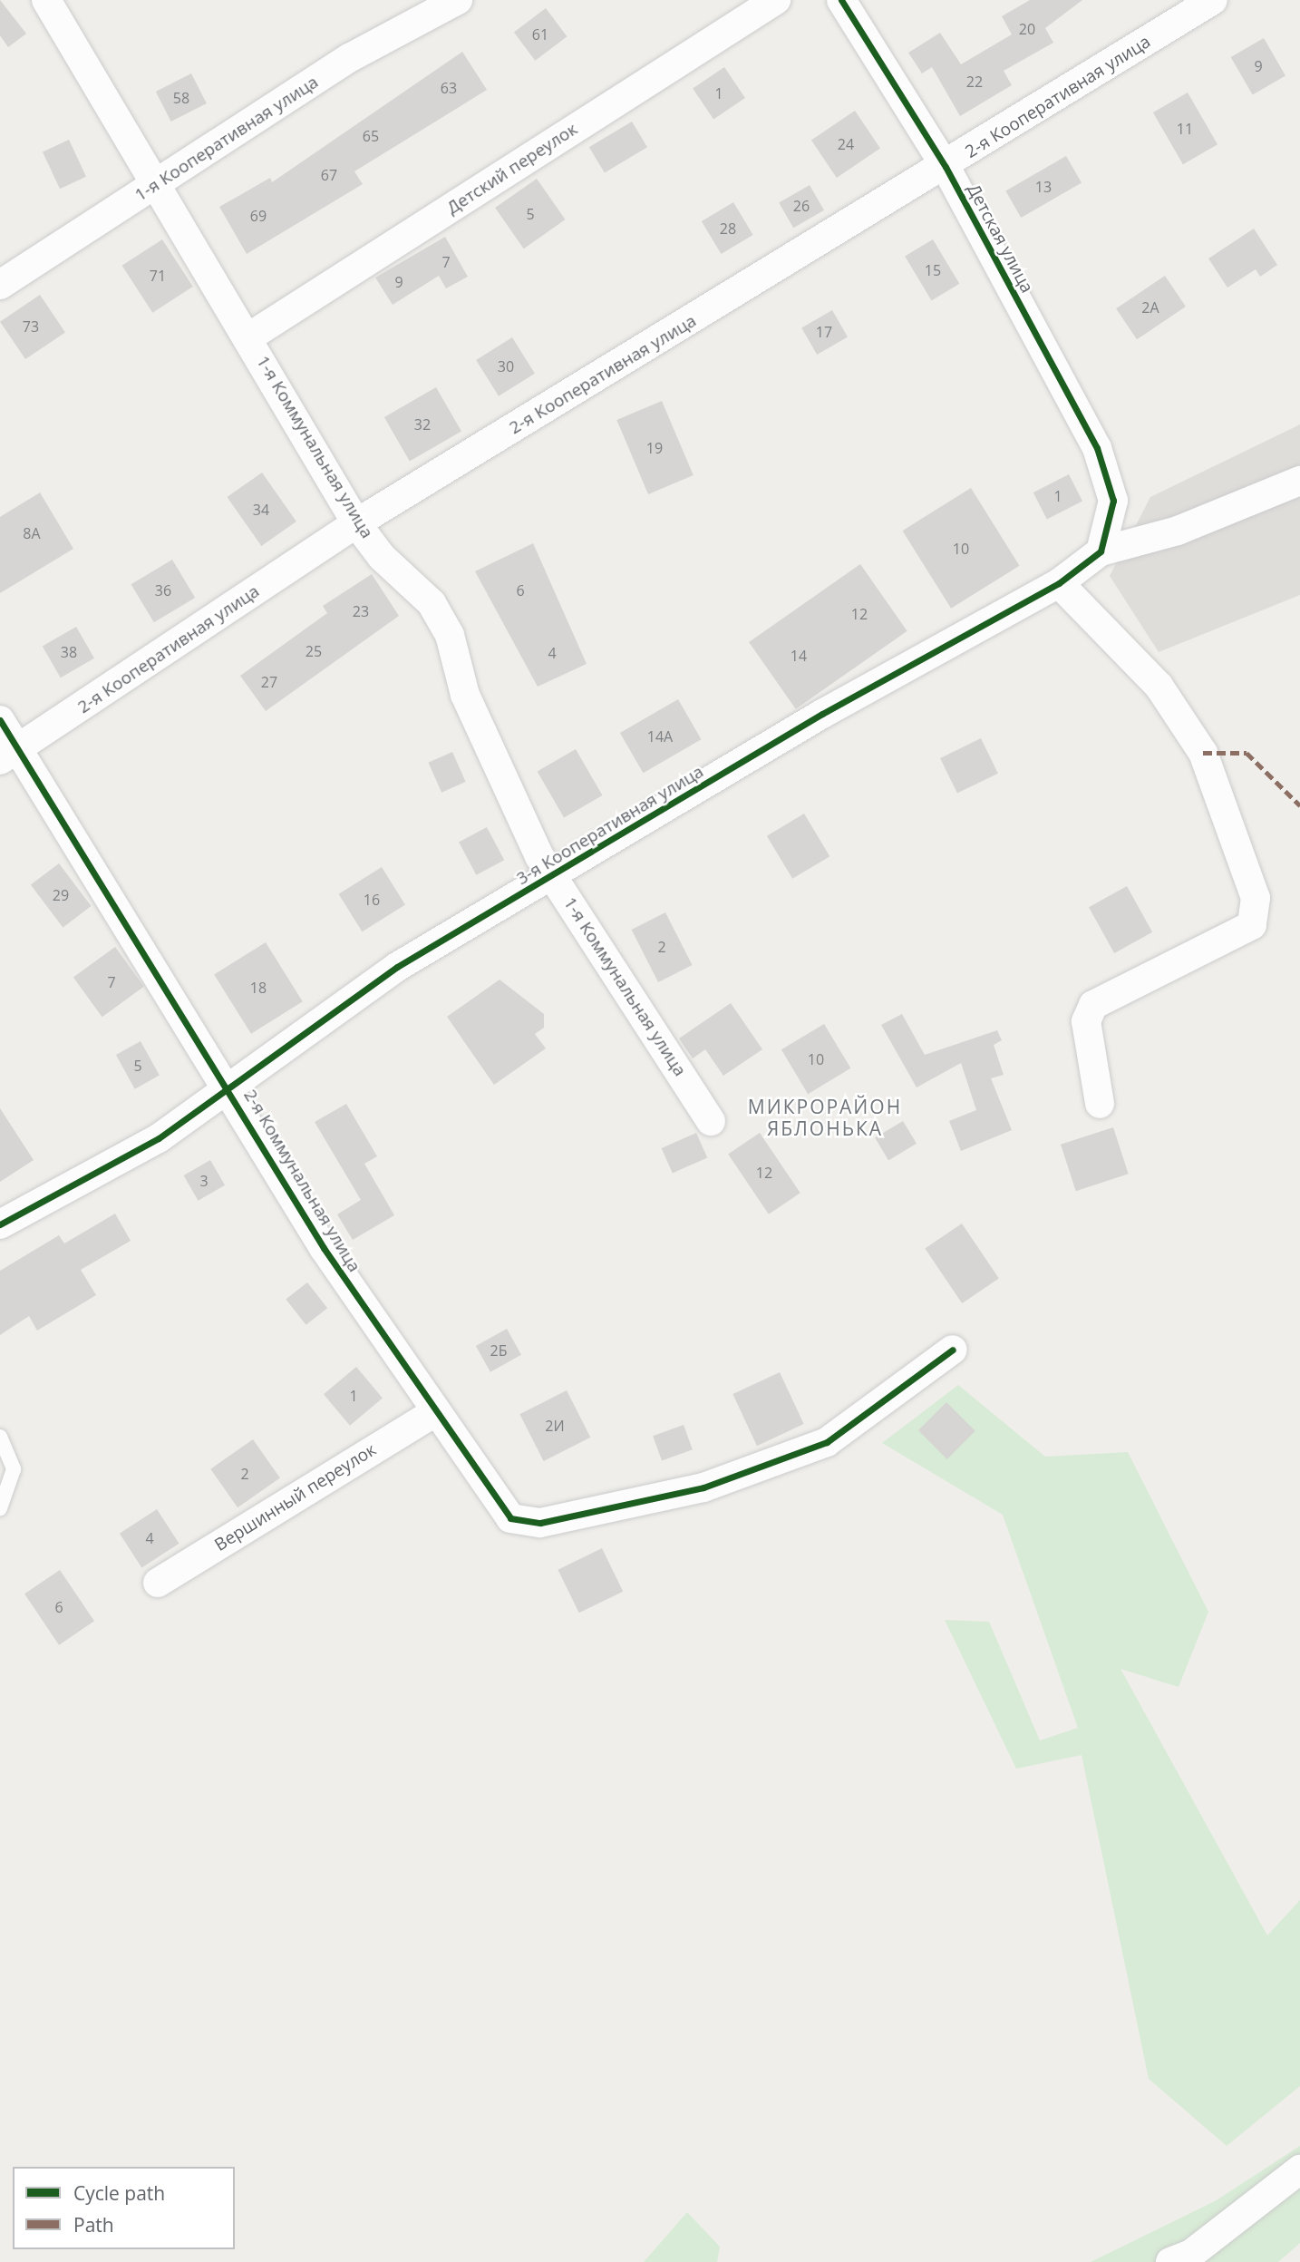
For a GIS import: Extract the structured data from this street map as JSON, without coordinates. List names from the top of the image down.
{
  "streets": {
    "street": [
      "2-я Кооперативная улица",
      "1-я Кооперативная улица",
      "Детский переулок",
      "Детская улица",
      "1-я Коммунальная улица",
      "3-я Кооперативная улица",
      "2-я Коммунальная улица",
      "Вершинный переулок"
    ]
  },
  "crossings": [
    ["2-я Кооперативная улица", "Детская улица"],
    ["2-я Кооперативная улица", "1-я Коммунальная улица"],
    ["2-я Кооперативная улица", "2-я Коммунальная улица"],
    ["1-я Кооперативная улица", "1-я Коммунальная улица"],
    ["Детский переулок", "1-я Коммунальная улица"],
    ["Детская улица", "3-я Кооперативная улица"],
    ["1-я Коммунальная улица", "3-я Кооперативная улица"],
    ["3-я Кооперативная улица", "2-я Коммунальная улица"],
    ["2-я Коммунальная улица", "Вершинный переулок"]
  ],
  "districts": ["МИКРОРАЙОН ЯБЛОНЬКА"],
  "house_numbers": [
    "20",
    "61",
    "9",
    "22",
    "63",
    "1",
    "58",
    "11",
    "65",
    "24",
    "67",
    "13",
    "26",
    "5",
    "69",
    "28",
    "7",
    "15",
    "71",
    "9",
    "2А",
    "73",
    "17",
    "30",
    "32",
    "19",
    "1",
    "34",
    "8А",
    "10",
    "36",
    "6",
    "23",
    "12",
    "25",
    "38",
    "4",
    "14",
    "27",
    "14А",
    "29",
    "16",
    "2",
    "7",
    "18",
    "10",
    "5",
    "12",
    "3",
    "2Б",
    "1",
    "2И",
    "2",
    "4",
    "6"
  ],
  "legend": ["Cycle path", "Path"]
}
